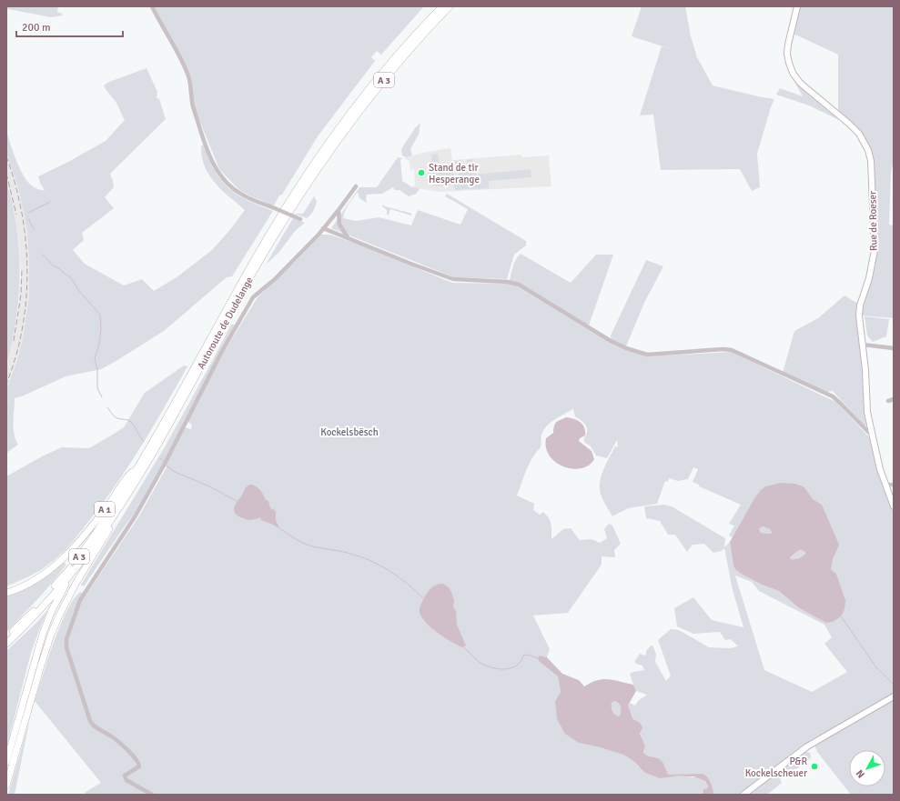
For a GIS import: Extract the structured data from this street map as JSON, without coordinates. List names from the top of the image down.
{
  "streets": {
    "highway": ["A 3", "Autoroute de Dudelange", "A 1"],
    "main road": ["Rue de Roeser"]
  },
  "crossings": [
    ["A 3", "Autoroute de Dudelange"],
    ["Autoroute de Dudelange", "A 1"]
  ],
  "parks": ["Kockelsbësch"],
  "places": ["Stand de tir Hesperange", "P&R Kockelscheuer"],
  "scale_bar": "200 m",
  "north": "bottom left"
}
